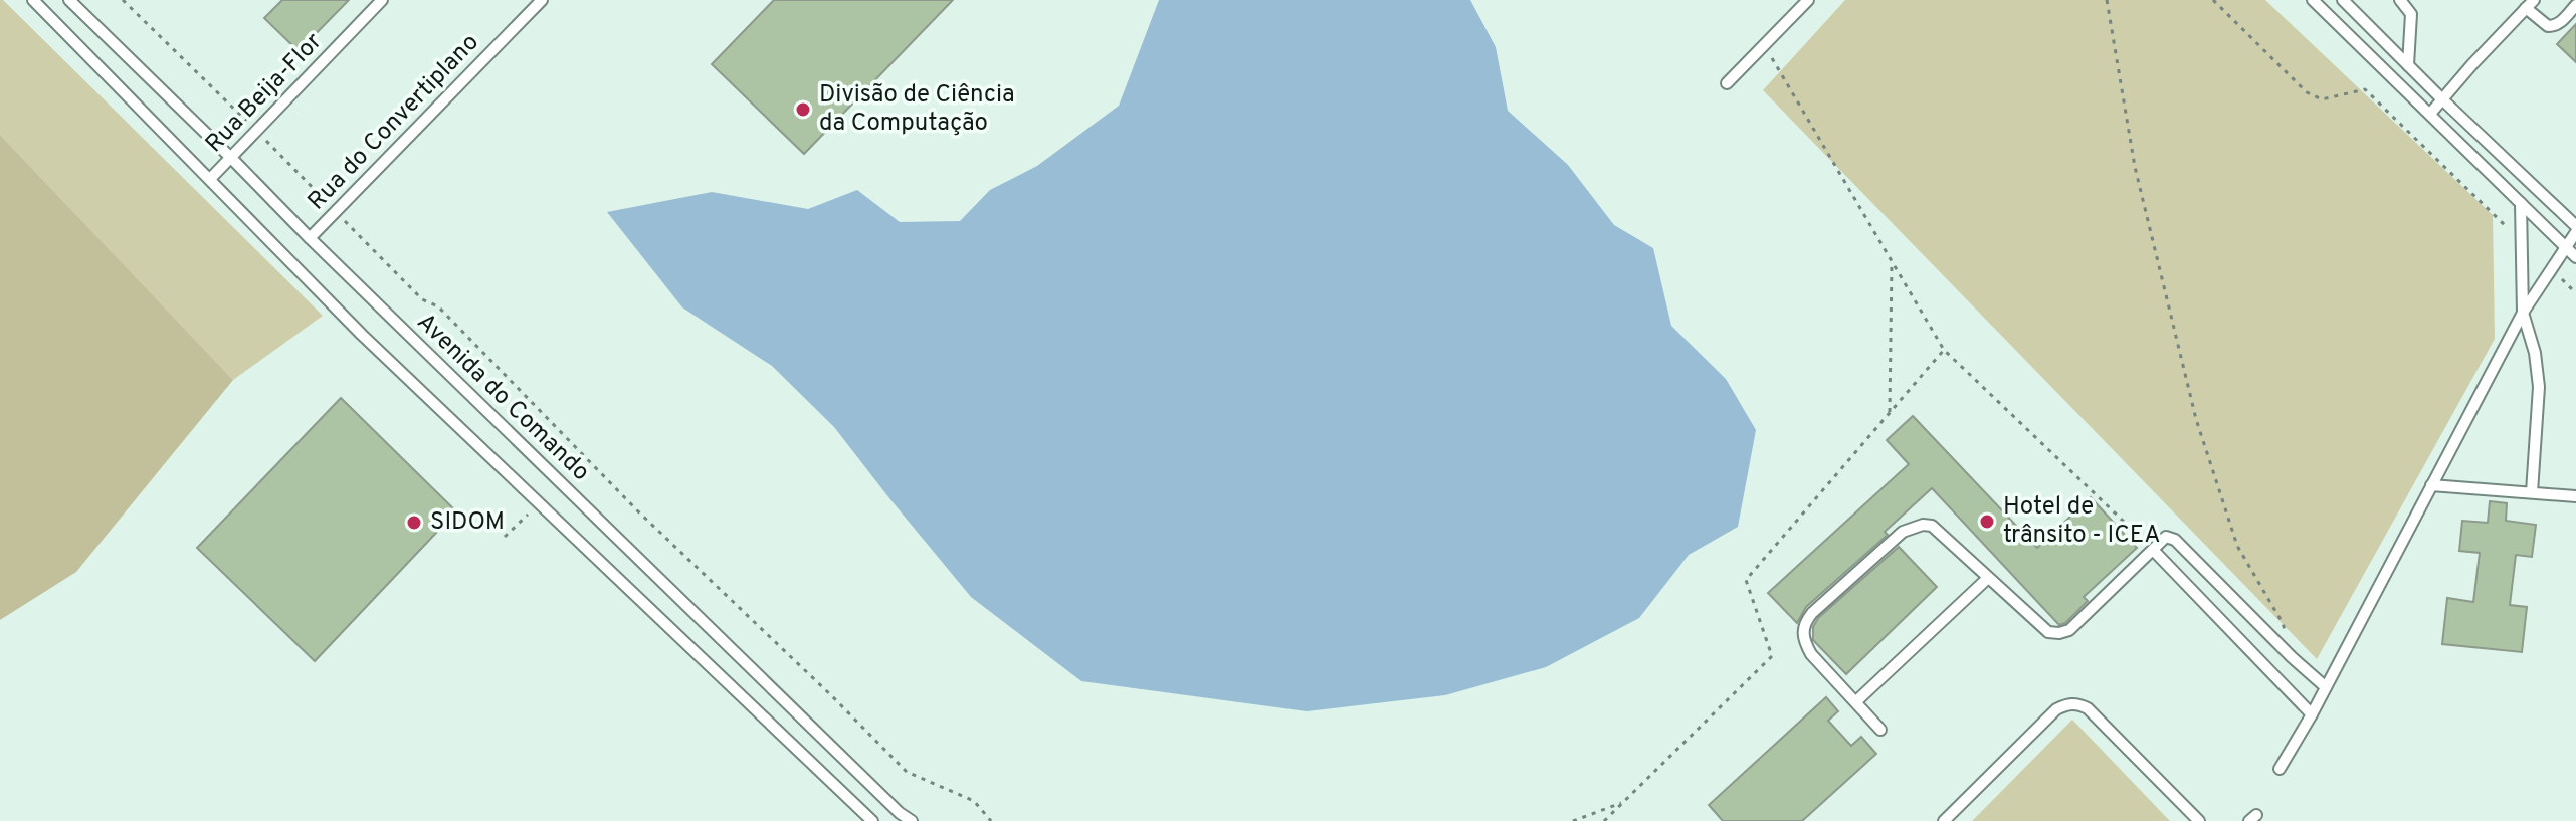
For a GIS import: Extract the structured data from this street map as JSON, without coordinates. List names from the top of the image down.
{
  "streets": {
    "lane": ["Rua Beija-Flor", "Rua do Convertiplano", "Avenida do Comando"]
  },
  "crossings": [
    ["Rua Beija-Flor", "Avenida do Comando"],
    ["Rua do Convertiplano", "Avenida do Comando"]
  ],
  "places": ["Divisão de Ciência da Computação", "Hotel de trânsito - ICEA", "SIDOM"]
}
